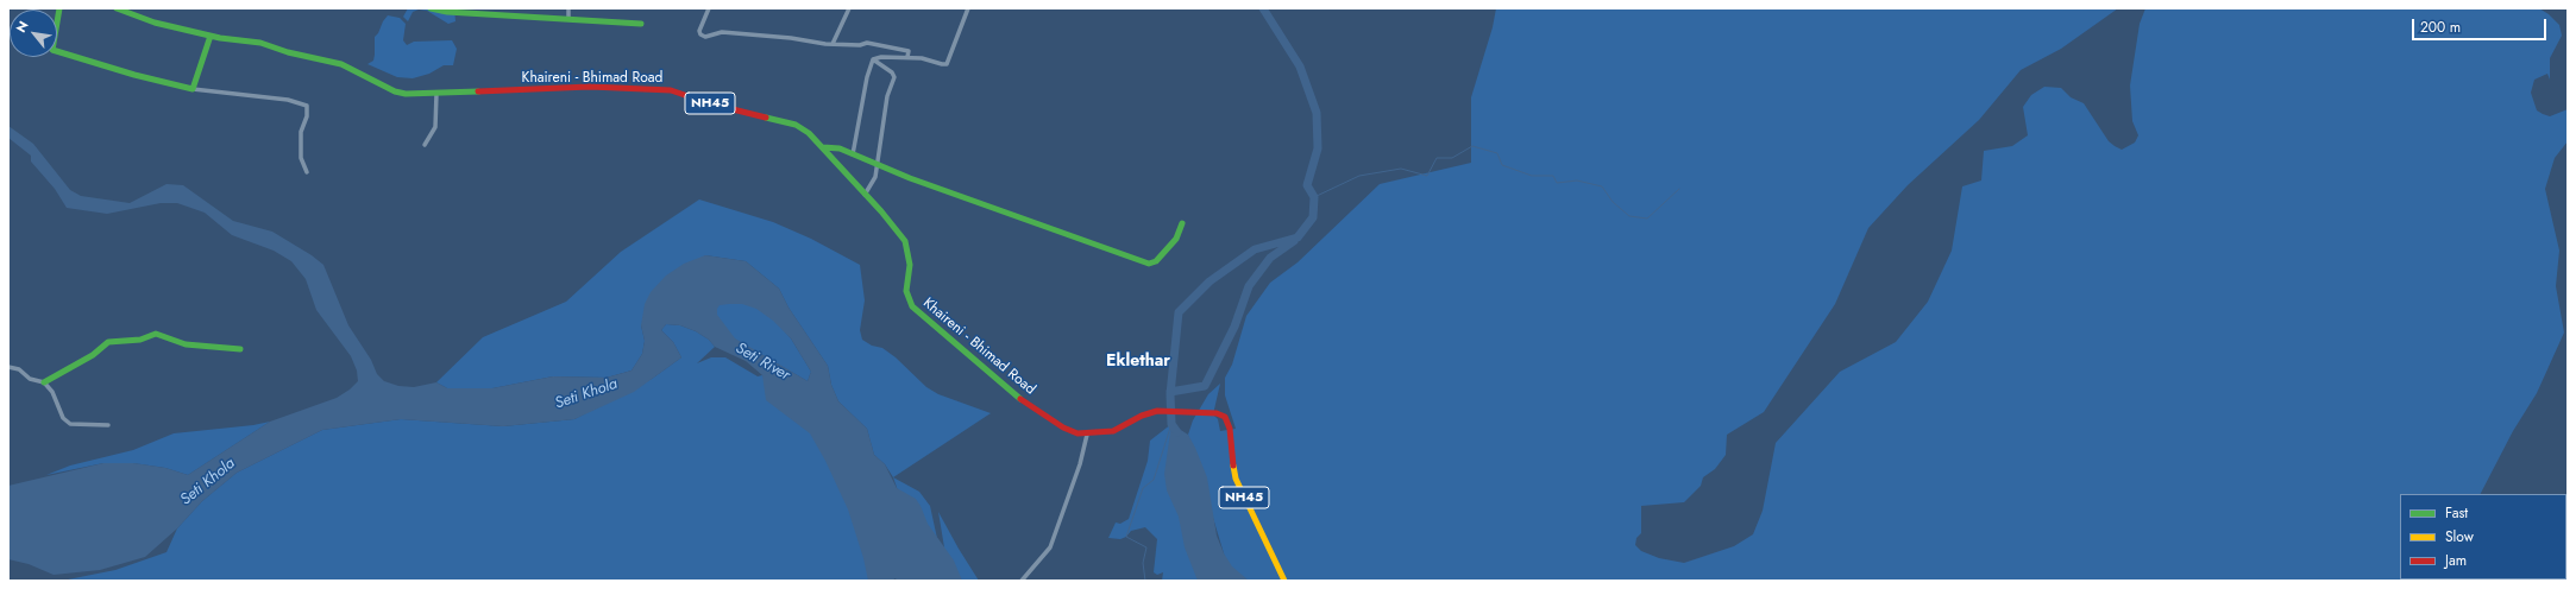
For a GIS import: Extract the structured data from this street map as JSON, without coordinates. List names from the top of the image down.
{
  "streets": {
    "main road": ["Khaireni - Bhimad Road", "NH45"]
  },
  "districts": ["Eklethar"],
  "water": ["Seti River", "Seti Khola"],
  "legend": ["Fast", "Slow", "Jam"],
  "scale_bar": "200 m",
  "north": "top left"
}
